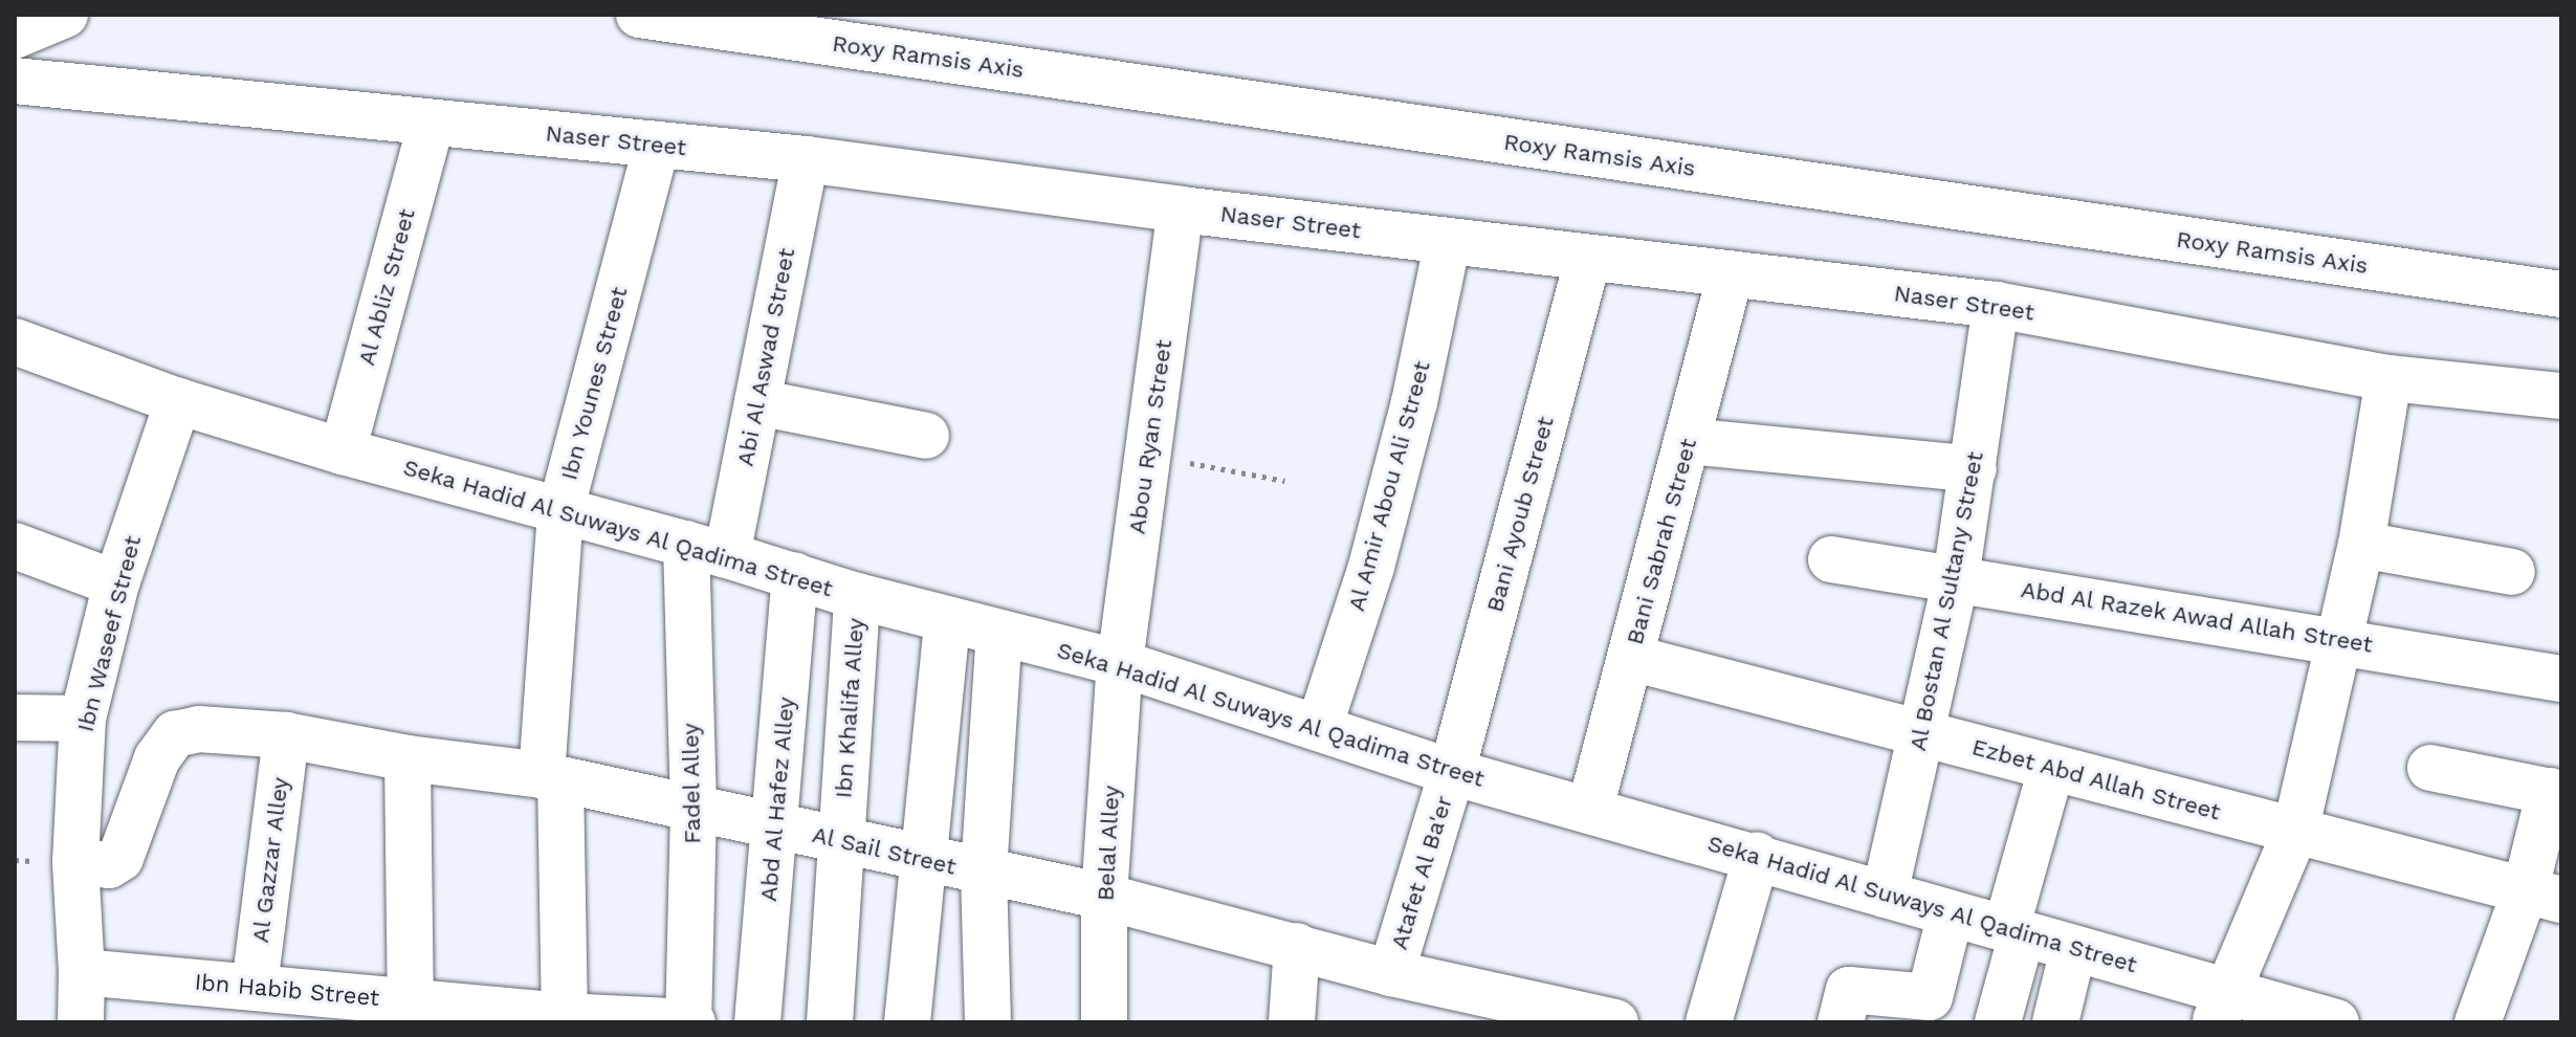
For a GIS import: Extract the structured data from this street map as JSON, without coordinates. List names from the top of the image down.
{
  "streets": {
    "street": [
      "Roxy Ramsis Axis",
      "Naser Street",
      "Al Abliz Street",
      "Abi Al Aswad Street",
      "Ibn Younes Street",
      "Abou Ryan Street",
      "Al Amir Abou Ali Street",
      "Bani Ayoub Street",
      "Seka Hadid Al Suways Al Qadima Street",
      "Bani Sabrah Street",
      "Al Bostan Al Sultany Street",
      "Abd Al Razek Awad Allah Street",
      "Ibn Waseef Street",
      "Ibn Khalifa Alley",
      "Ezbet Abd Allah Street",
      "Fadel Alley",
      "Abd Al Hafez Alley",
      "Belal Alley",
      "Al Sail Street",
      "Al Gazzar Alley",
      "Atafet Al Ba'er",
      "Ibn Habib Street"
    ]
  },
  "crossings": [
    ["Naser Street", "Al Abliz Street"],
    ["Naser Street", "Abi Al Aswad Street"],
    ["Naser Street", "Ibn Younes Street"],
    ["Naser Street", "Abou Ryan Street"],
    ["Naser Street", "Al Amir Abou Ali Street"],
    ["Naser Street", "Bani Ayoub Street"],
    ["Naser Street", "Bani Sabrah Street"],
    ["Naser Street", "Al Bostan Al Sultany Street"],
    ["Al Abliz Street", "Seka Hadid Al Suways Al Qadima Street"],
    ["Abi Al Aswad Street", "Seka Hadid Al Suways Al Qadima Street"],
    ["Abi Al Aswad Street", "Fadel Alley"],
    ["Ibn Younes Street", "Seka Hadid Al Suways Al Qadima Street"],
    ["Ibn Younes Street", "Al Sail Street"],
    ["Ibn Younes Street", "Ibn Habib Street"],
    ["Abou Ryan Street", "Seka Hadid Al Suways Al Qadima Street"],
    ["Abou Ryan Street", "Belal Alley"],
    ["Al Amir Abou Ali Street", "Seka Hadid Al Suways Al Qadima Street"],
    ["Bani Ayoub Street", "Seka Hadid Al Suways Al Qadima Street"],
    ["Bani Ayoub Street", "Atafet Al Ba'er"],
    ["Seka Hadid Al Suways Al Qadima Street", "Bani Sabrah Street"],
    ["Seka Hadid Al Suways Al Qadima Street", "Al Bostan Al Sultany Street"],
    ["Seka Hadid Al Suways Al Qadima Street", "Ibn Waseef Street"],
    ["Seka Hadid Al Suways Al Qadima Street", "Ibn Khalifa Alley"],
    ["Seka Hadid Al Suways Al Qadima Street", "Fadel Alley"],
    ["Seka Hadid Al Suways Al Qadima Street", "Abd Al Hafez Alley"],
    ["Seka Hadid Al Suways Al Qadima Street", "Belal Alley"],
    ["Seka Hadid Al Suways Al Qadima Street", "Atafet Al Ba'er"],
    ["Bani Sabrah Street", "Ezbet Abd Allah Street"],
    ["Al Bostan Al Sultany Street", "Abd Al Razek Awad Allah Street"],
    ["Al Bostan Al Sultany Street", "Ezbet Abd Allah Street"],
    ["Ibn Waseef Street", "Al Sail Street"],
    ["Ibn Waseef Street", "Ibn Habib Street"],
    ["Ibn Khalifa Alley", "Al Sail Street"],
    ["Fadel Alley", "Al Sail Street"],
    ["Fadel Alley", "Ibn Habib Street"],
    ["Abd Al Hafez Alley", "Al Sail Street"],
    ["Belal Alley", "Al Sail Street"],
    ["Al Sail Street", "Al Gazzar Alley"],
    ["Al Sail Street", "Atafet Al Ba'er"],
    ["Al Gazzar Alley", "Ibn Habib Street"]
  ]
}
